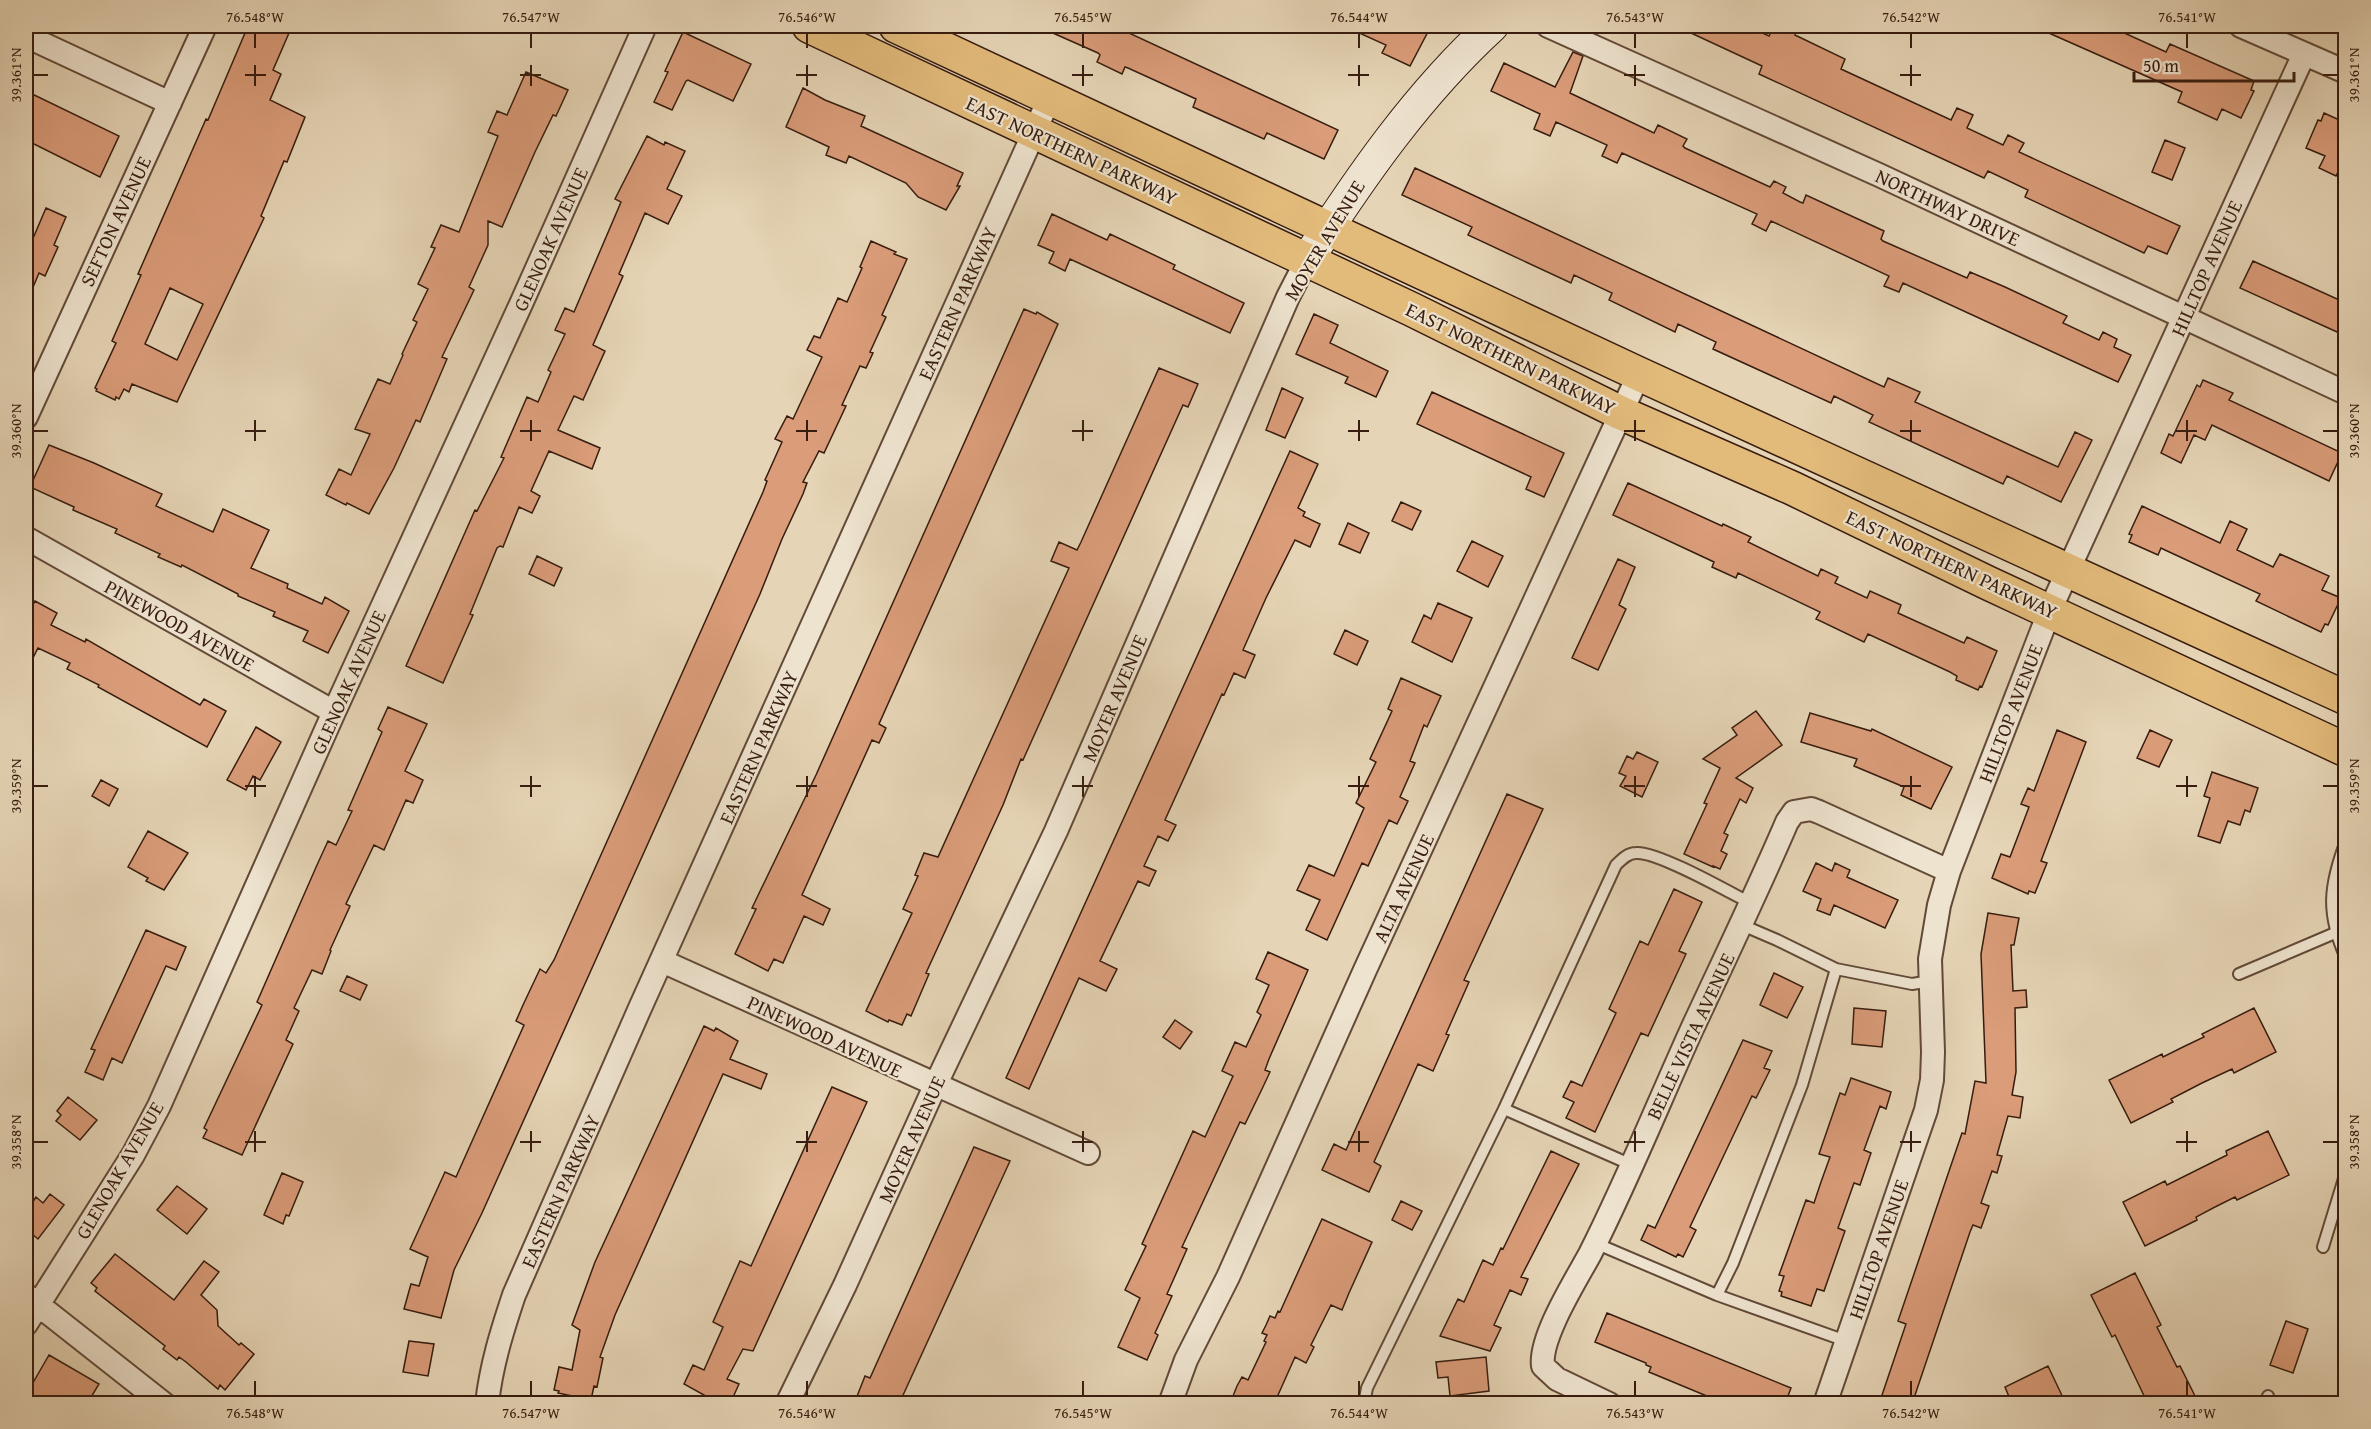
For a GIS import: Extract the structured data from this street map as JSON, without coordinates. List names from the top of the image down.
{
  "streets": {
    "main road": ["EAST NORTHERN PARKWAY"],
    "street": [
      "NORTHWAY DRIVE",
      "SEFTON AVENUE",
      "GLENOAK AVENUE",
      "MOYER AVENUE",
      "HILLTOP AVENUE",
      "EASTERN PARKWAY",
      "PINEWOOD AVENUE",
      "ALTA AVENUE",
      "BELLE VISTA AVENUE"
    ]
  },
  "crossings": [
    ["EAST NORTHERN PARKWAY", "MOYER AVENUE"],
    ["EAST NORTHERN PARKWAY", "HILLTOP AVENUE"],
    ["EAST NORTHERN PARKWAY", "EASTERN PARKWAY"],
    ["EAST NORTHERN PARKWAY", "ALTA AVENUE"],
    ["NORTHWAY DRIVE", "HILLTOP AVENUE"],
    ["GLENOAK AVENUE", "PINEWOOD AVENUE"],
    ["MOYER AVENUE", "PINEWOOD AVENUE"],
    ["HILLTOP AVENUE", "BELLE VISTA AVENUE"],
    ["EASTERN PARKWAY", "PINEWOOD AVENUE"]
  ],
  "scale_bar": "50 m",
  "coordinates": [
    "76.548°W",
    "76.547°W",
    "76.546°W",
    "76.545°W",
    "76.544°W",
    "76.543°W",
    "76.542°W",
    "76.541°W",
    "39.361°N",
    "39.360°N",
    "39.359°N",
    "39.358°N"
  ]
}
